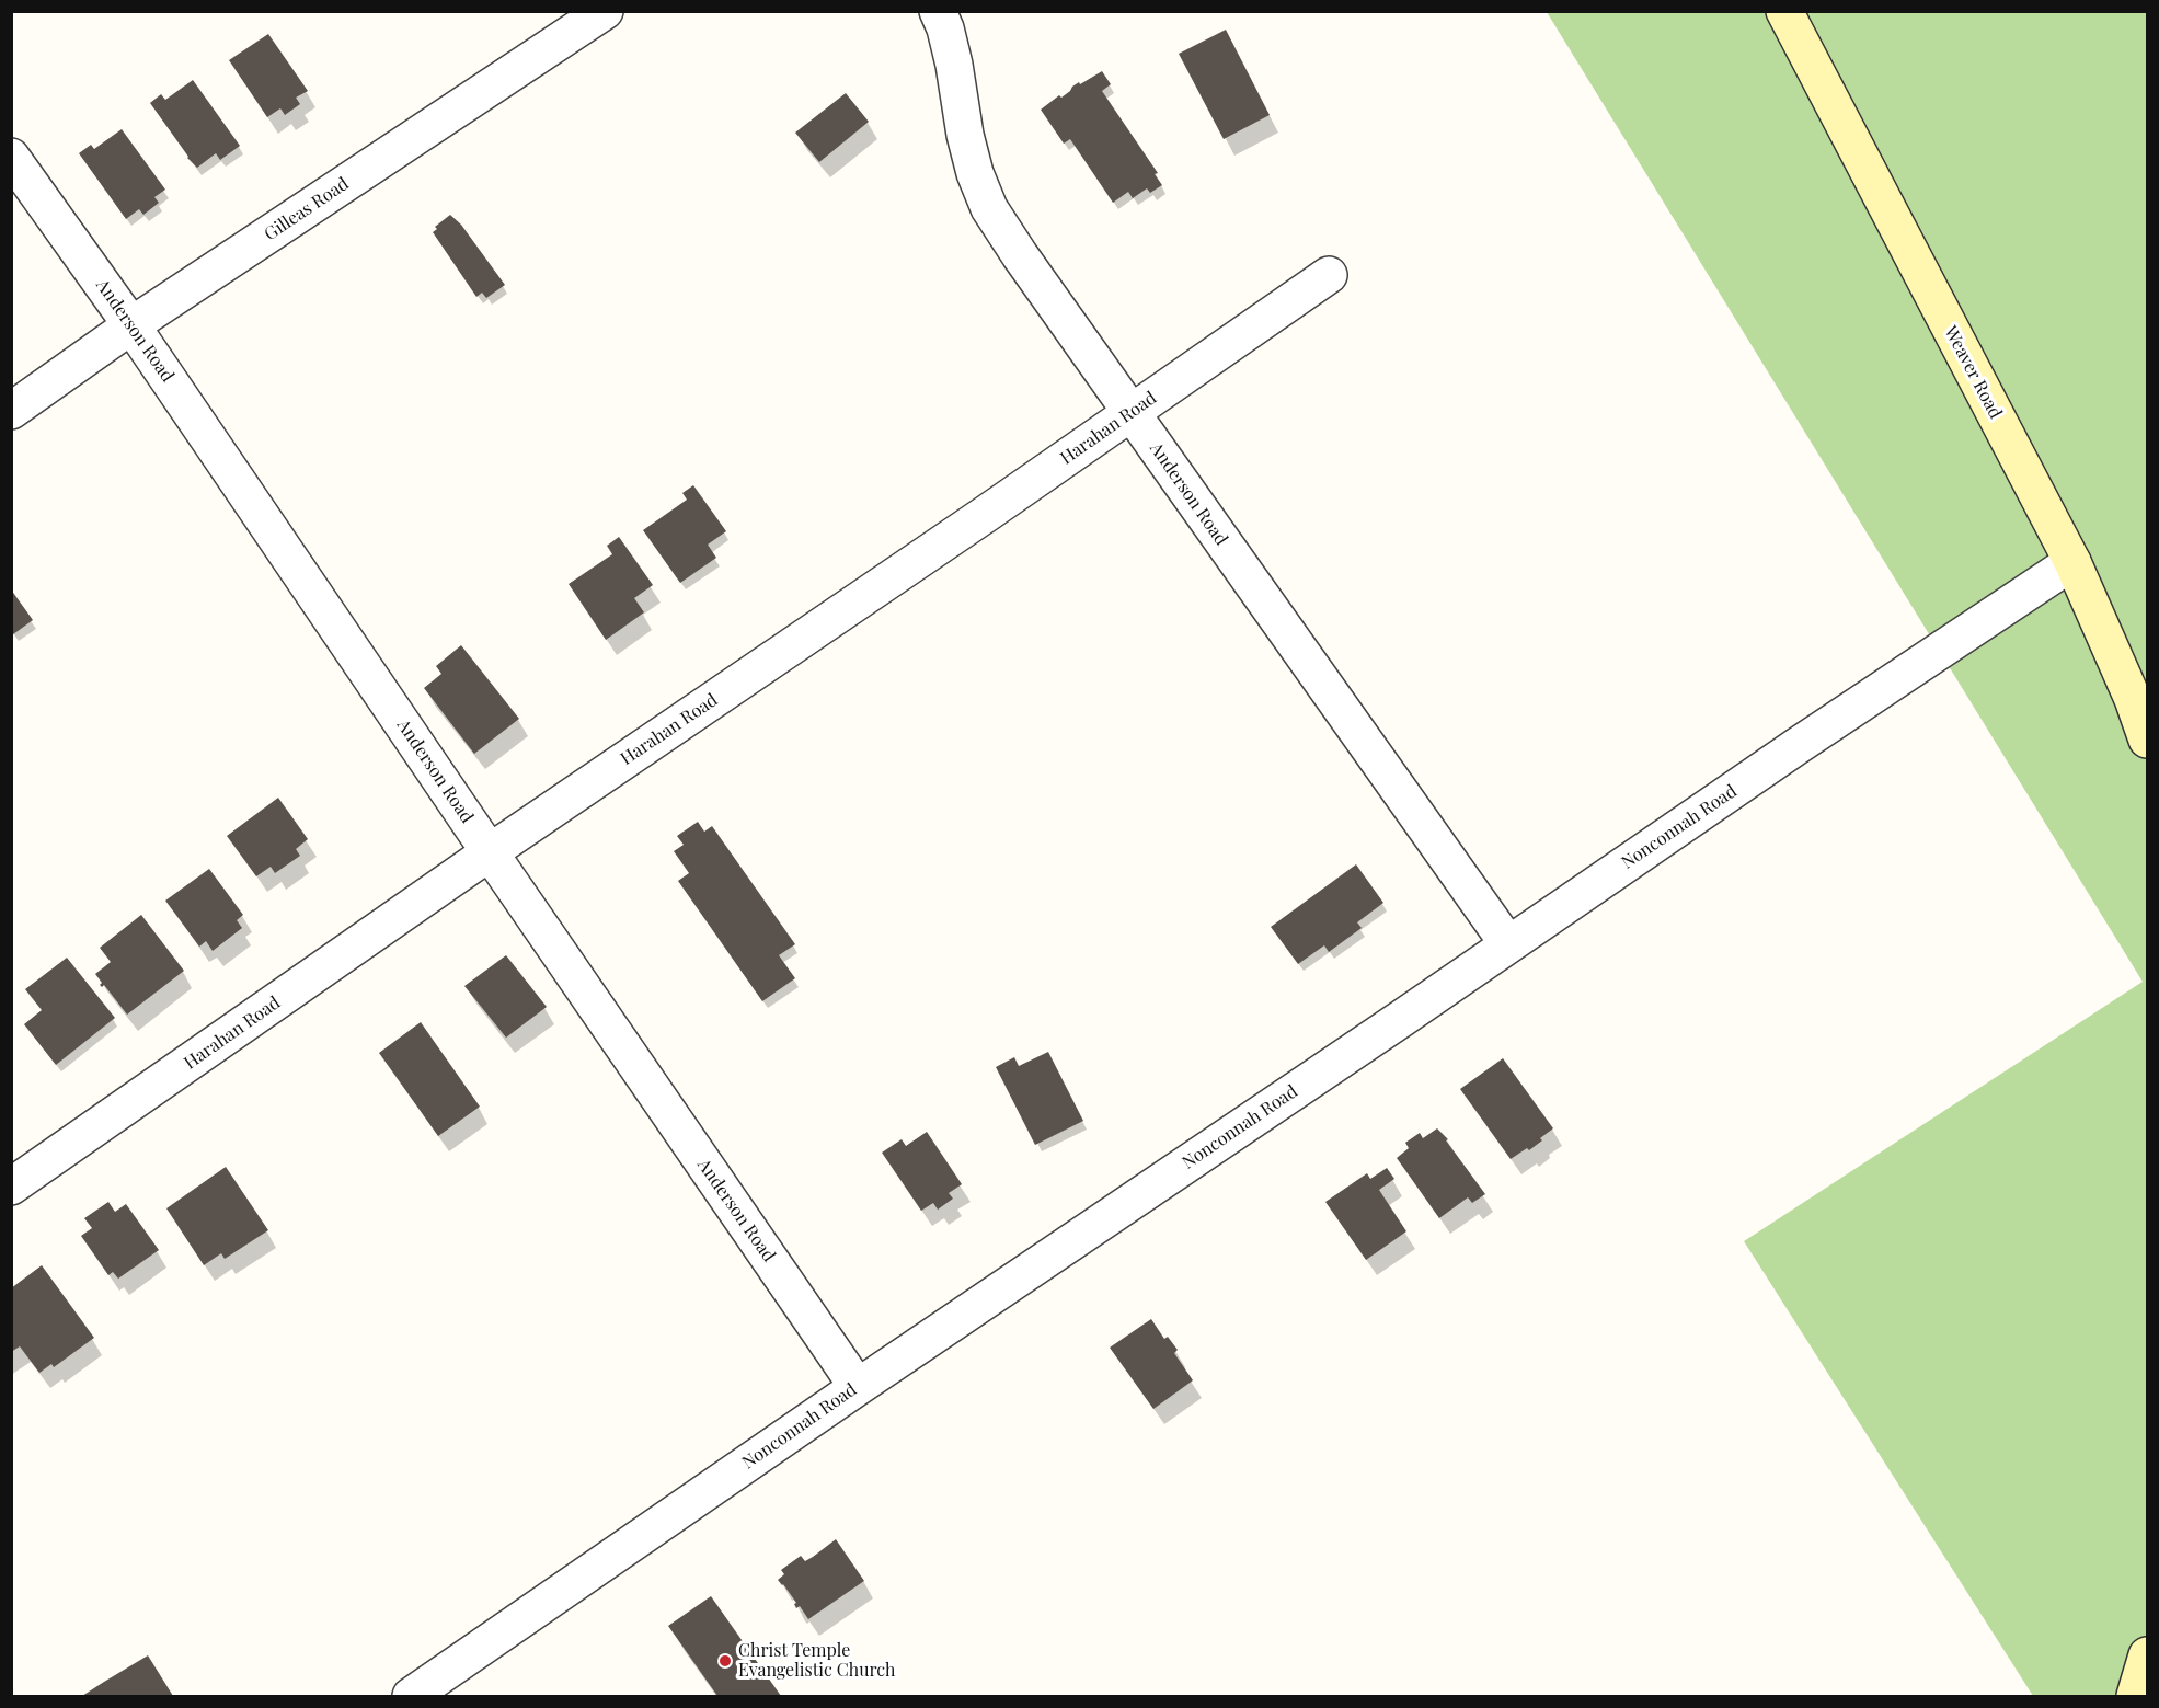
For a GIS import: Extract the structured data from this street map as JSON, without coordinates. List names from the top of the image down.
{
  "streets": {
    "main road": ["Weaver Road"],
    "street": [
      "Gilleas Road",
      "Anderson Road",
      "Harahan Road",
      "Nonconnah Road"
    ]
  },
  "crossings": [
    ["Gilleas Road", "Anderson Road"],
    ["Anderson Road", "Harahan Road"],
    ["Anderson Road", "Nonconnah Road"],
    ["Weaver Road", "Nonconnah Road"]
  ],
  "places": ["Christ Temple Evangelistic Church"]
}
